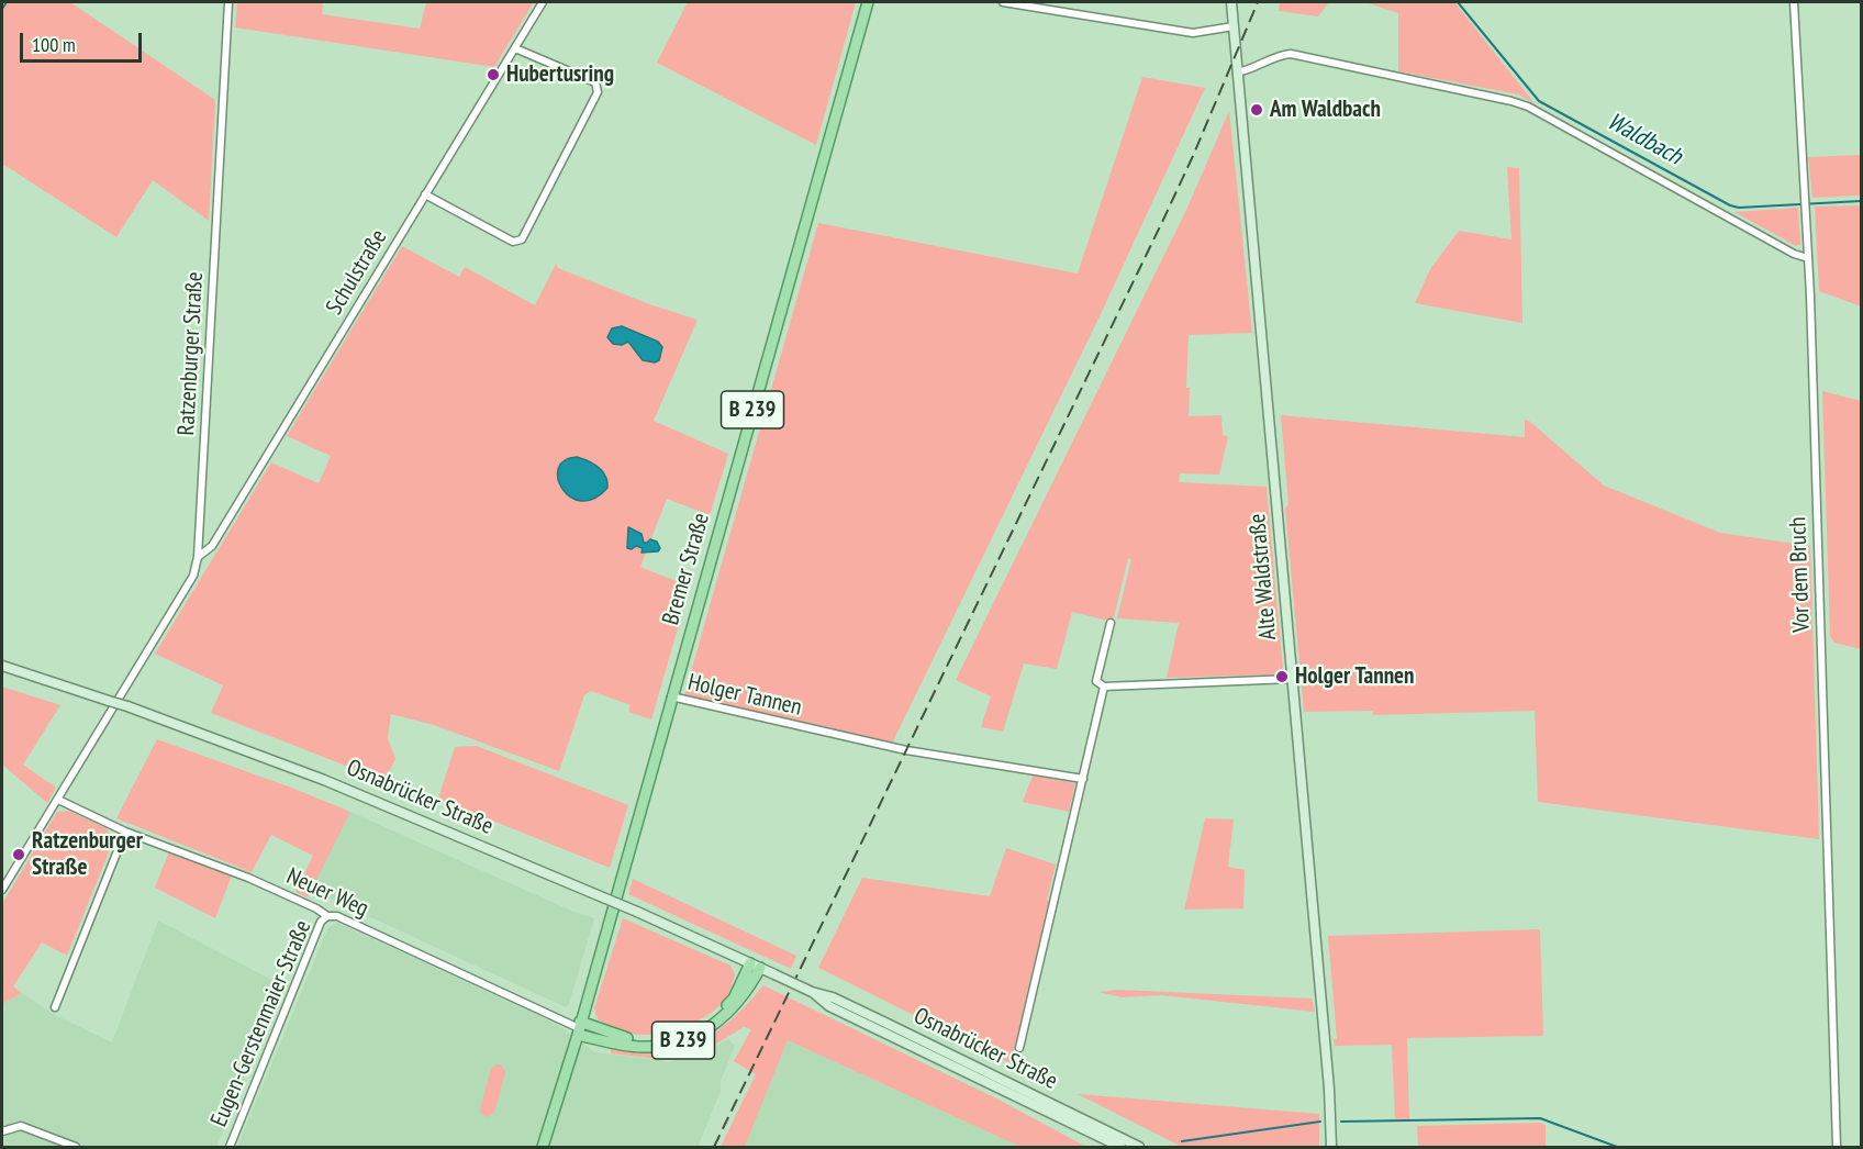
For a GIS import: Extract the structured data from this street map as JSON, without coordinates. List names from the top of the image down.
{
  "streets": {
    "main road": [
      "B 239",
      "Bremer Straße",
      "Alte Waldstraße",
      "Osnabrücker Straße"
    ],
    "street": [
      "Schulstraße",
      "Ratzenburger Straße",
      "Vor dem Bruch",
      "Holger Tannen",
      "Neuer Weg",
      "Eugen-Gerstenmaier-Straße"
    ]
  },
  "crossings": [
    ["Schulstraße", "Ratzenburger Straße"],
    ["Ratzenburger Straße", "Neuer Weg"],
    ["B 239", "Bremer Straße"],
    ["B 239", "Osnabrücker Straße"],
    ["B 239", "Neuer Weg"],
    ["Bremer Straße", "Holger Tannen"],
    ["Bremer Straße", "Neuer Weg"],
    ["Neuer Weg", "Eugen-Gerstenmaier-Straße"]
  ],
  "water": ["Waldbach"],
  "places": [
    "Hubertusring",
    "Am Waldbach",
    "Holger Tannen",
    "Ratzenburger Straße"
  ],
  "scale_bar": "100 m"
}
